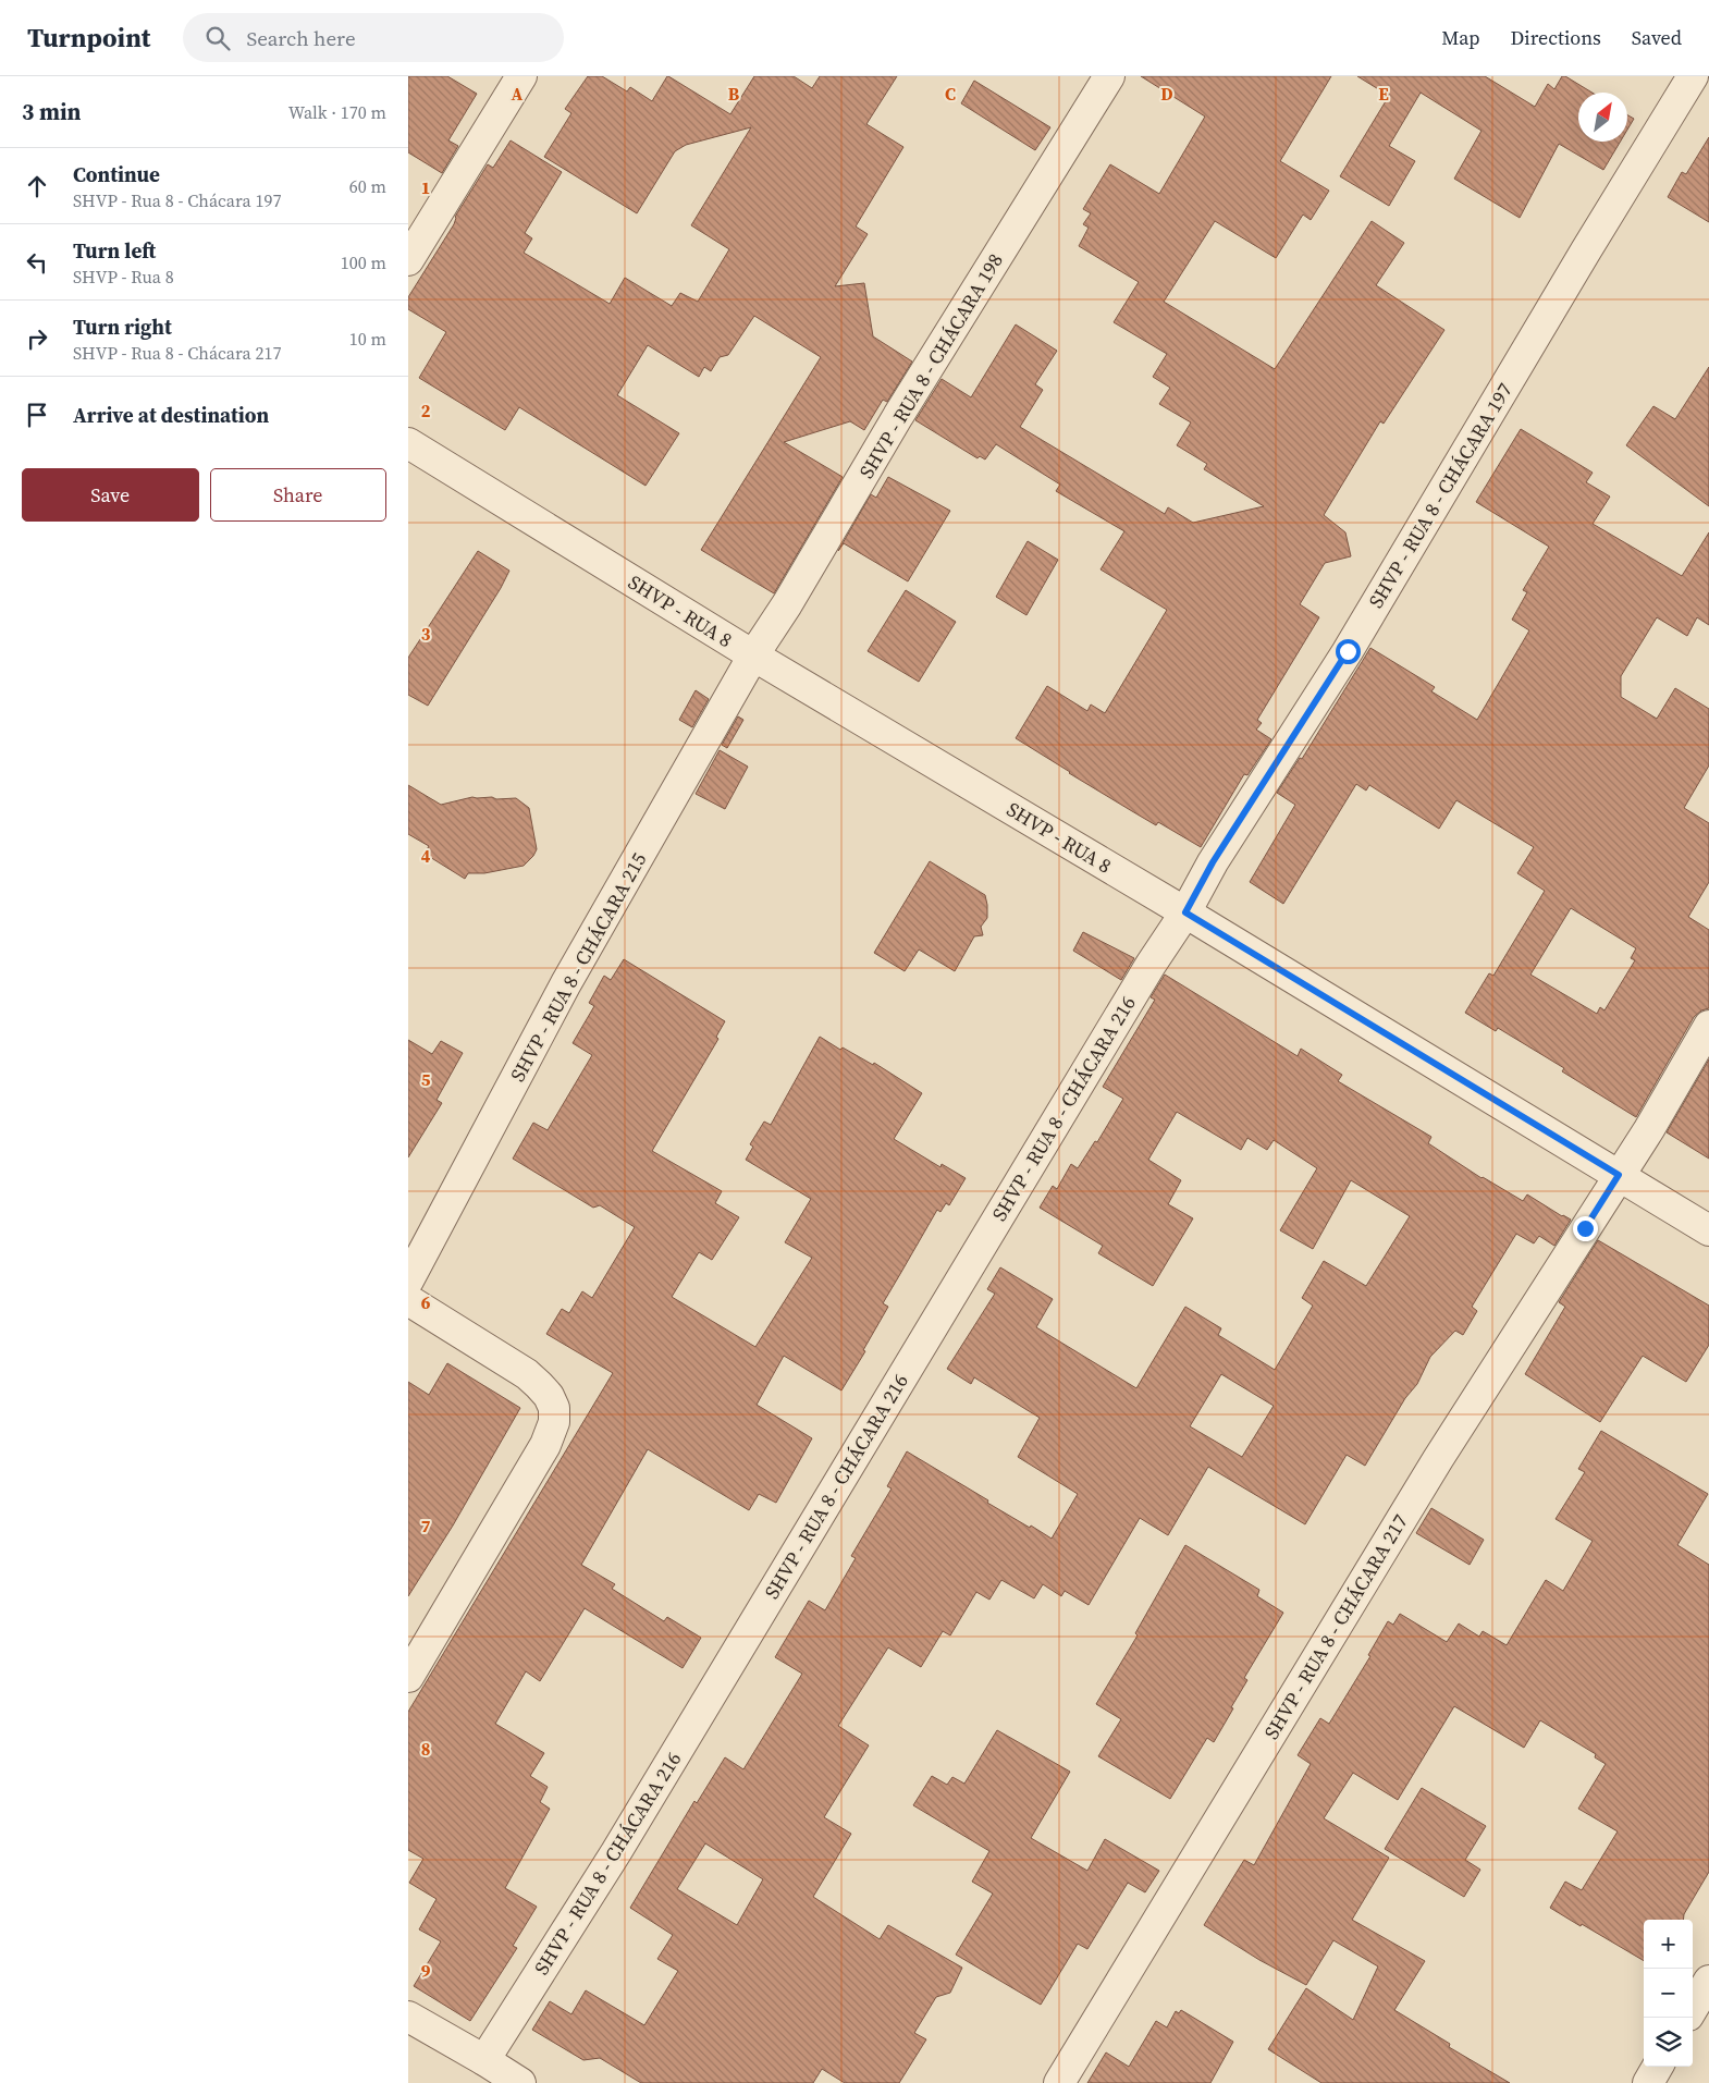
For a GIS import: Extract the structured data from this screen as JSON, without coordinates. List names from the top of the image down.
{
  "streets": {
    "street": [
      "SHVP - RUA 8 - CHÁCARA 198",
      "SHVP - RUA 8 - CHÁCARA 197",
      "SHVP - RUA 8",
      "SHVP - RUA 8 - CHÁCARA 215",
      "SHVP - RUA 8 - CHÁCARA 216",
      "SHVP - RUA 8 - CHÁCARA 217"
    ]
  },
  "crossings": [
    ["SHVP - RUA 8 - CHÁCARA 198", "SHVP - RUA 8"],
    ["SHVP - RUA 8 - CHÁCARA 198", "SHVP - RUA 8 - CHÁCARA 215"],
    ["SHVP - RUA 8 - CHÁCARA 197", "SHVP - RUA 8"],
    ["SHVP - RUA 8 - CHÁCARA 197", "SHVP - RUA 8 - CHÁCARA 216"],
    ["SHVP - RUA 8", "SHVP - RUA 8 - CHÁCARA 215"],
    ["SHVP - RUA 8", "SHVP - RUA 8 - CHÁCARA 216"],
    ["SHVP - RUA 8", "SHVP - RUA 8 - CHÁCARA 217"]
  ],
  "north": "top right",
  "page": {
    "header": "Turnpoint",
    "search": "Search here",
    "nav": ["Map", "Directions", "Saved"],
    "heading": ["3 min", "Walk · 170 m"],
    "list": [
      ["Continue", "SHVP - Rua 8 - Chácara 197", "60 m"],
      ["Turn left", "SHVP - Rua 8", "100 m"],
      ["Turn right", "SHVP - Rua 8 - Chácara 217", "10 m"],
      "Arrive at destination"
    ],
    "buttons": ["Save", "Share"],
    "map_buttons": ["+", "−"]
  },
  "grid": {
    "columns": [
      "A",
      "B",
      "C",
      "D",
      "E"
    ],
    "rows": [
      "1",
      "2",
      "3",
      "4",
      "5",
      "6",
      "7",
      "8",
      "9"
    ]
  }
}
